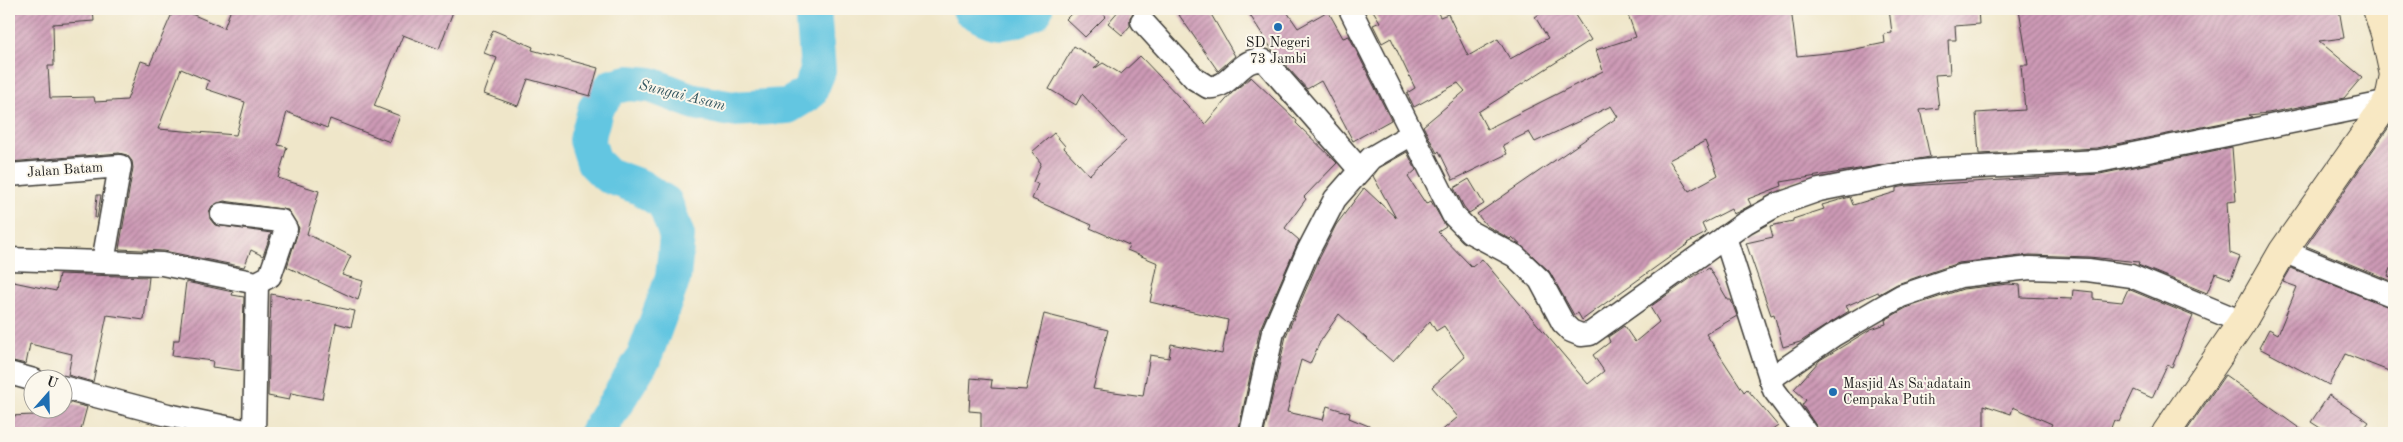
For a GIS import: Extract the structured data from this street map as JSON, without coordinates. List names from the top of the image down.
{
  "streets": {
    "street": ["Jalan Batam"]
  },
  "water": ["Sungai Asam"],
  "places": ["SD Negeri 73 Jambi", "Masjid As Sa'adatain Cempaka Putih"],
  "north": "top"
}
